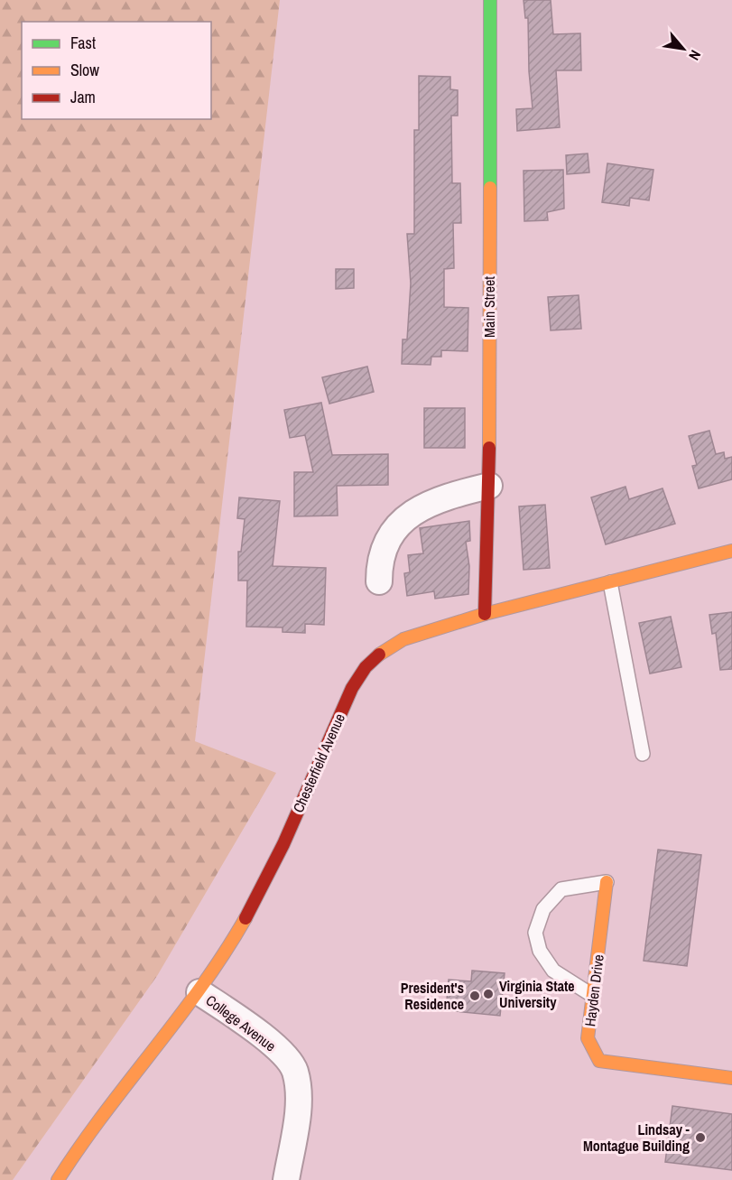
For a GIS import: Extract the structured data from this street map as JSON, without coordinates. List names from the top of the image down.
{
  "streets": {
    "main road": ["Main Street", "Chesterfield Avenue", "Hayden Drive"],
    "street": ["College Avenue"]
  },
  "crossings": [
    ["Main Street", "Chesterfield Avenue"],
    ["Chesterfield Avenue", "College Avenue"]
  ],
  "places": ["Virginia State University", "President's Residence", "Lindsay - Montague Building"],
  "legend": ["Fast", "Slow", "Jam"],
  "north": "bottom right"
}
